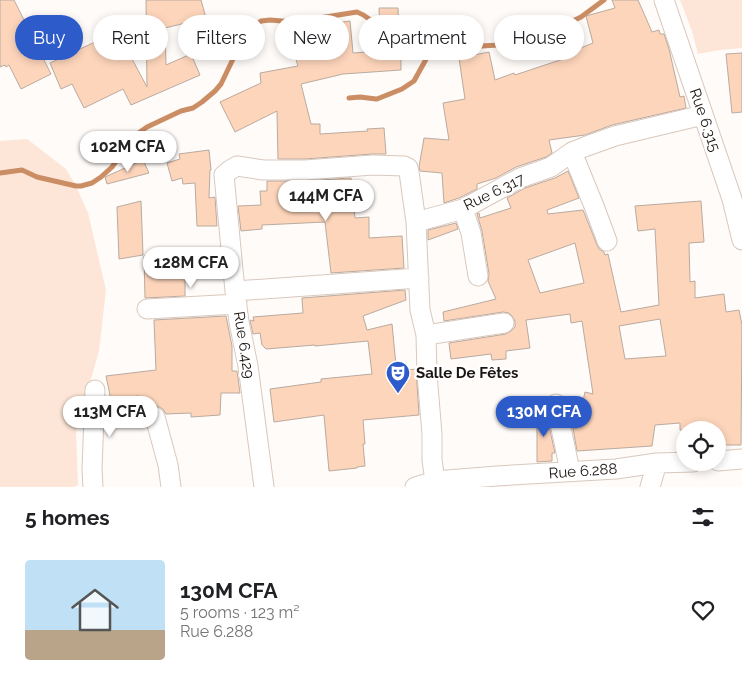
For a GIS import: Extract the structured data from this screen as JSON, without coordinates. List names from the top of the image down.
{
  "streets": {
    "street": [
      "Rue 6.315",
      "Rue 6.317",
      "Rue 6.429",
      "Rue 6.288"
    ]
  },
  "crossings": [
    ["Rue 6.315", "Rue 6.317"],
    ["Rue 6.317", "Rue 6.429"]
  ],
  "places": {
    "theatre": ["Salle De Fêtes"]
  },
  "page": {
    "chip": [
      "Buy",
      "Rent",
      "Filters",
      "New",
      "Apartment",
      "House"
    ],
    "price": [
      "102M CFA",
      "144M CFA",
      "128M CFA",
      "113M CFA",
      "130M CFA"
    ],
    "heading": "5 homes",
    "list": [
      {
        "name": "130M CFA",
        "note": "5 rooms · 123 m² · Rue 6.288"
      }
    ]
  }
}
